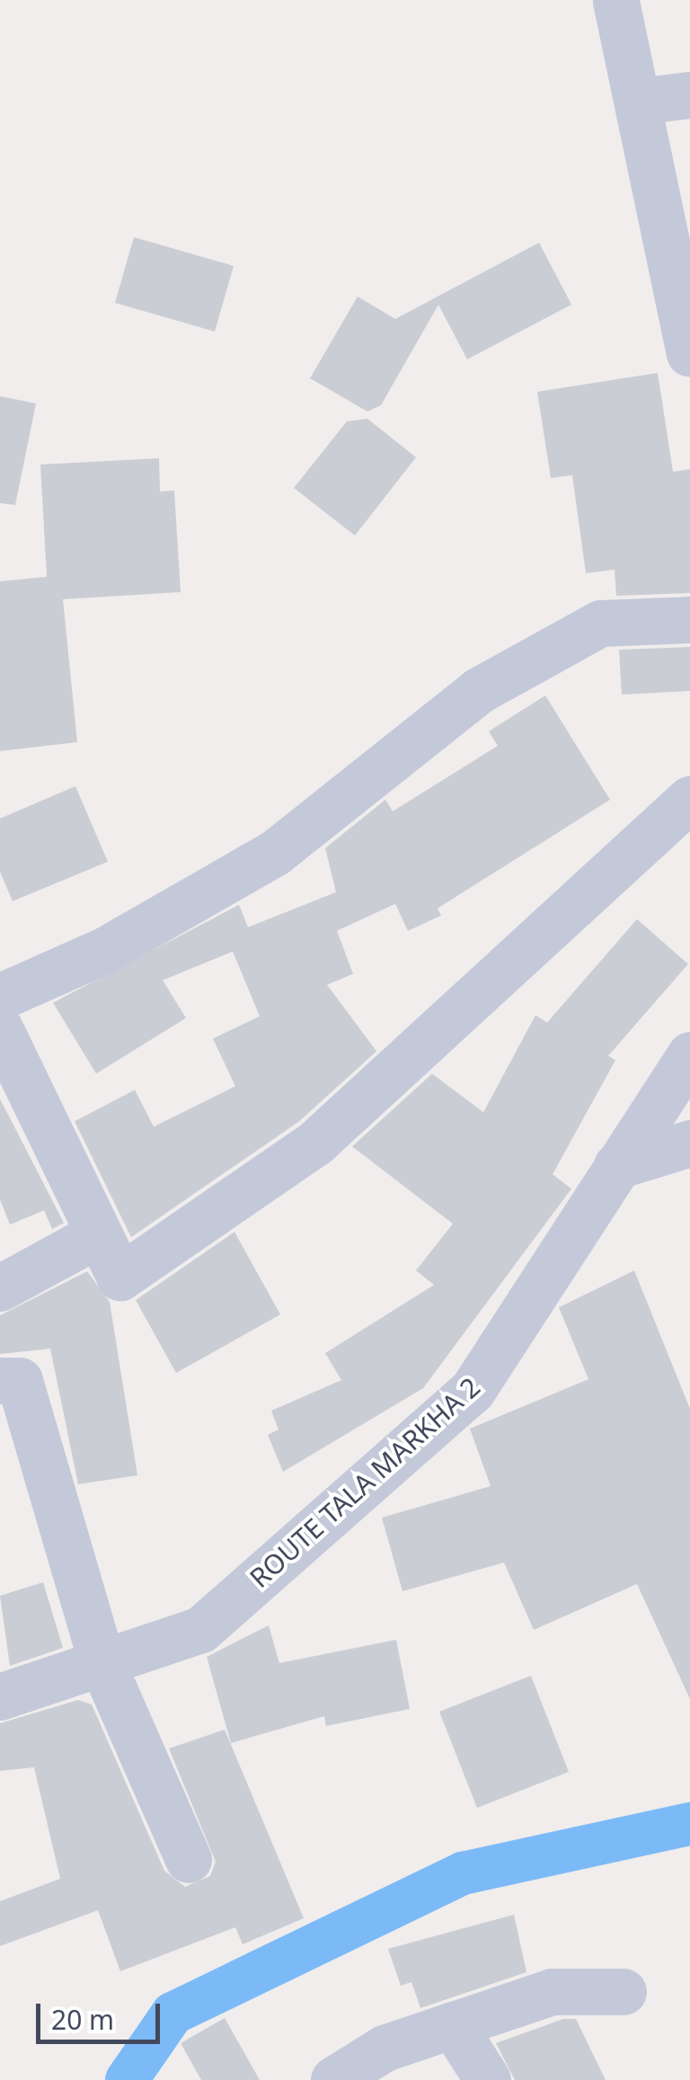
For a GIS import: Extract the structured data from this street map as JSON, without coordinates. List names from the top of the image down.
{
  "streets": {
    "street": ["ROUTE TALA MARKHA 2"]
  },
  "scale_bar": "20 m"
}
